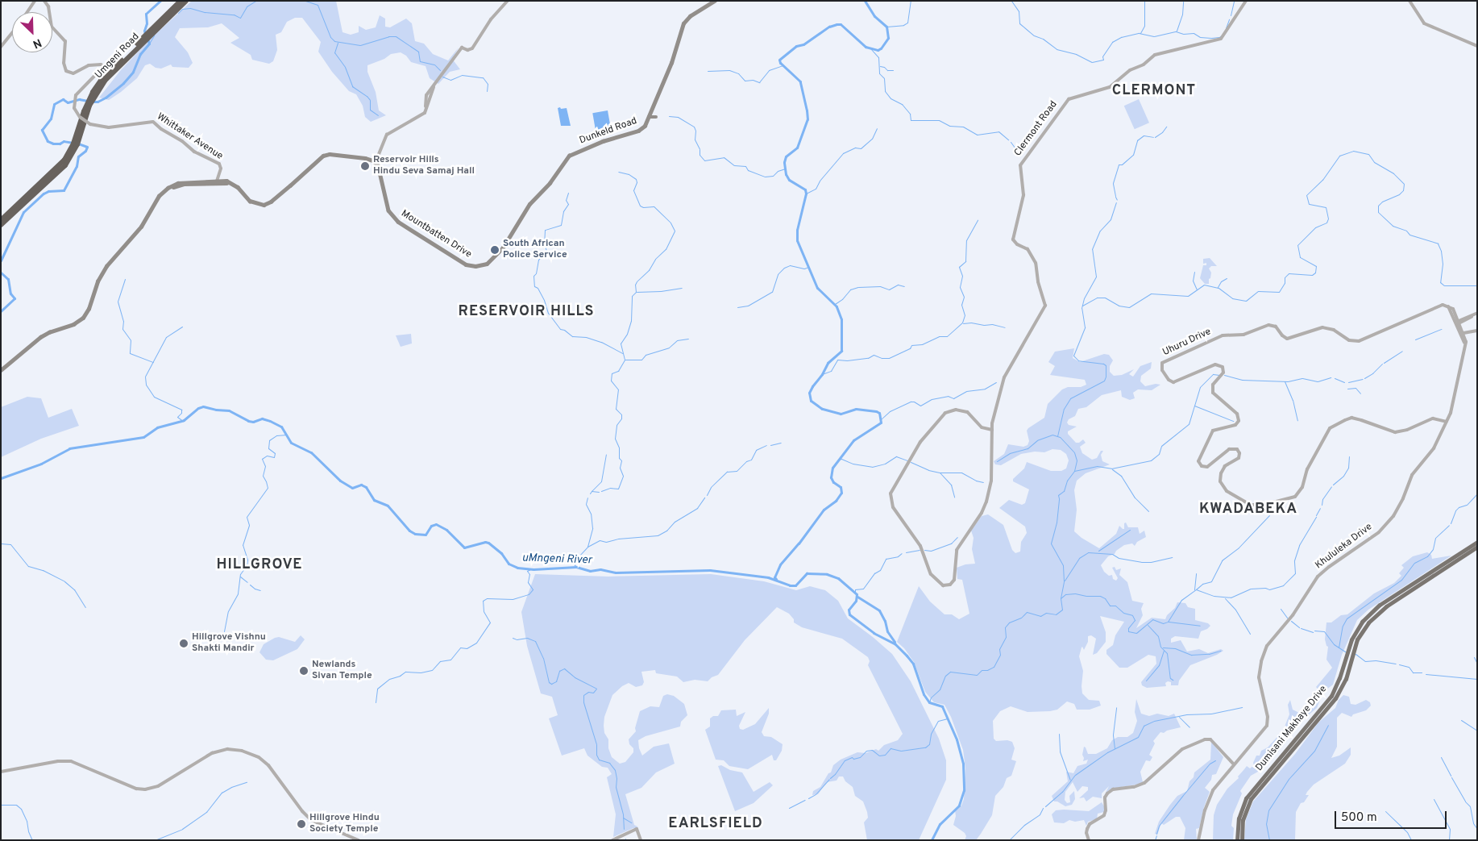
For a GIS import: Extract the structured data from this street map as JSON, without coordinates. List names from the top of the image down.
{
  "streets": {
    "highway": ["Umgeni Road"],
    "main road": ["Dunkeld Road", "Mountbatten Drive", "Dumisani Makhaye Drive"],
    "street": [
      "Clermont Road",
      "Whittaker Avenue",
      "Uhuru Drive",
      "Khululeka Drive"
    ]
  },
  "crossings": [
    ["Dunkeld Road", "Mountbatten Drive"],
    ["Uhuru Drive", "Khululeka Drive"]
  ],
  "districts": [
    "CLERMONT",
    "RESERVOIR HILLS",
    "KWADABEKA",
    "HILLGROVE",
    "EARLSFIELD"
  ],
  "water": ["uMngeni River"],
  "places": [
    "Reservoir Hills Hindu Seva Samaj Hall",
    "South African Police Service",
    "Hillgrove Vishnu Shakti Mandir",
    "Newlands Sivan Temple",
    "Hillgrove Hindu Society Temple"
  ],
  "scale_bar": "500 m",
  "north": "bottom right"
}
